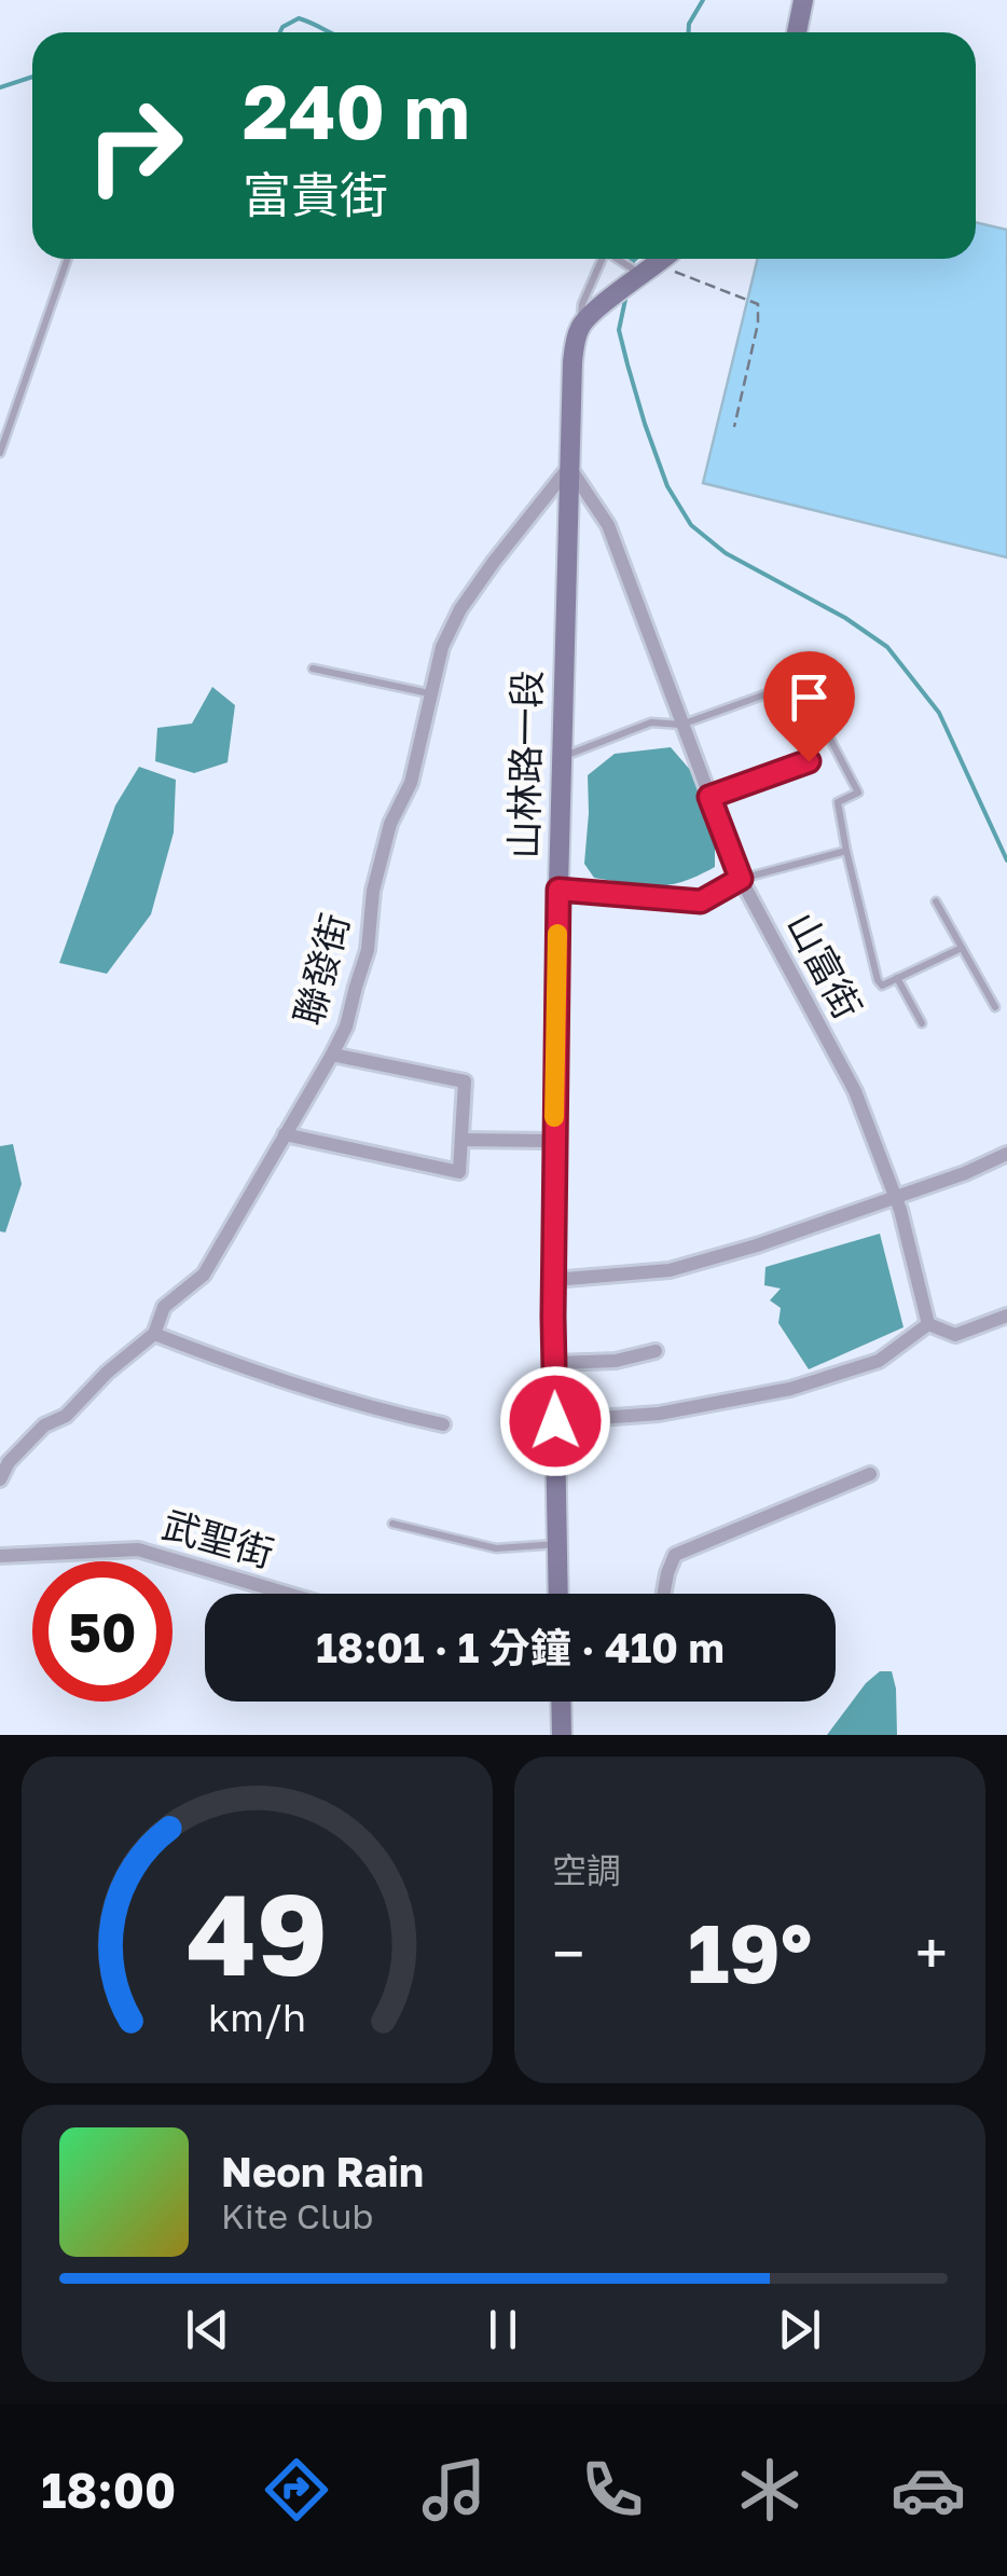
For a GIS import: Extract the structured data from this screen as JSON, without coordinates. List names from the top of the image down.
{
  "streets": {
    "main road": ["山林路一段"],
    "street": ["山富街", "聯發街", "武聖街"]
  },
  "crossings": [
    ["山林路一段", "山富街"],
    ["山林路一段", "聯發街"],
    ["山富街", "聯發街"]
  ],
  "page": {
    "turn": ["240 m", "富貴街"],
    "limit": "50",
    "trip": "18:01 · 1 分鐘 · 410 m",
    "tile": "空調",
    "heat": ["−", "19°", "+"],
    "song": ["Neon Rain", "Kite Club"],
    "tabs": "18:00",
    "gauge": ["49", "km/h"]
  }
}
